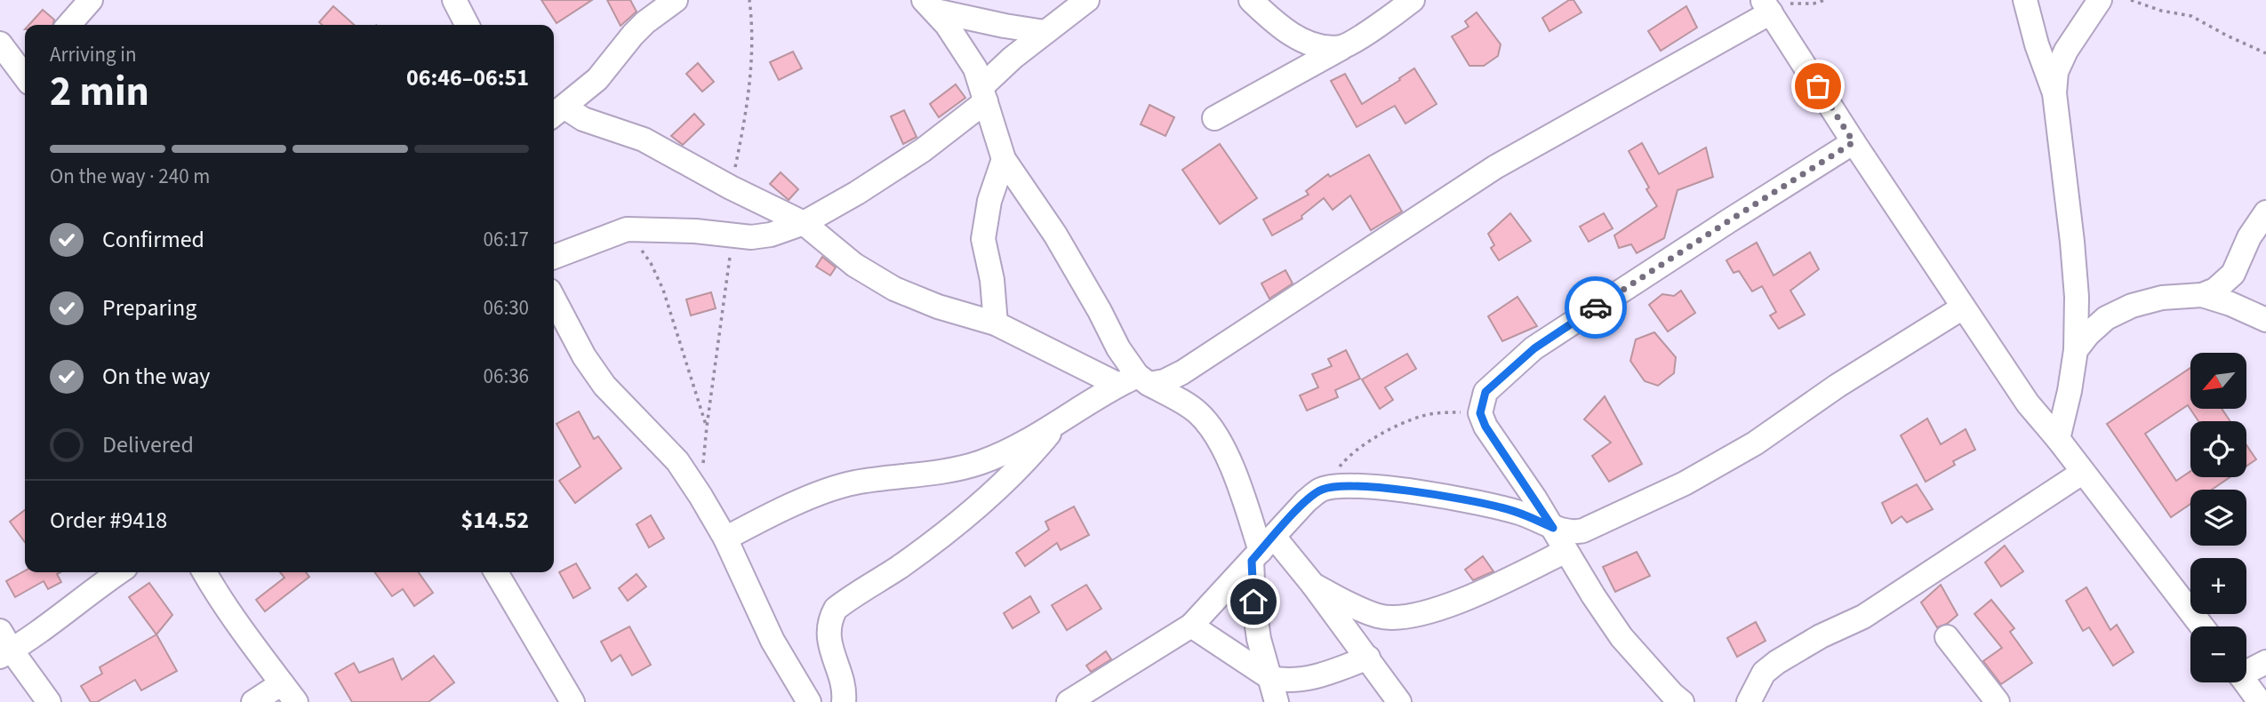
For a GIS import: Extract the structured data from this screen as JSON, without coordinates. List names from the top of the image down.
{
  "north": "bottom left",
  "page": {
    "heading": ["2 min", "Arriving in", "06:46–06:51"],
    "panel": ["Order #9418", "$14.52"],
    "bar": "On the way · 240 m",
    "list": [
      ["Confirmed", "06:17"],
      ["Preparing", "06:30"],
      ["On the way", "06:36"],
      "Delivered"
    ],
    "map_buttons": ["+", "−"]
  }
}
